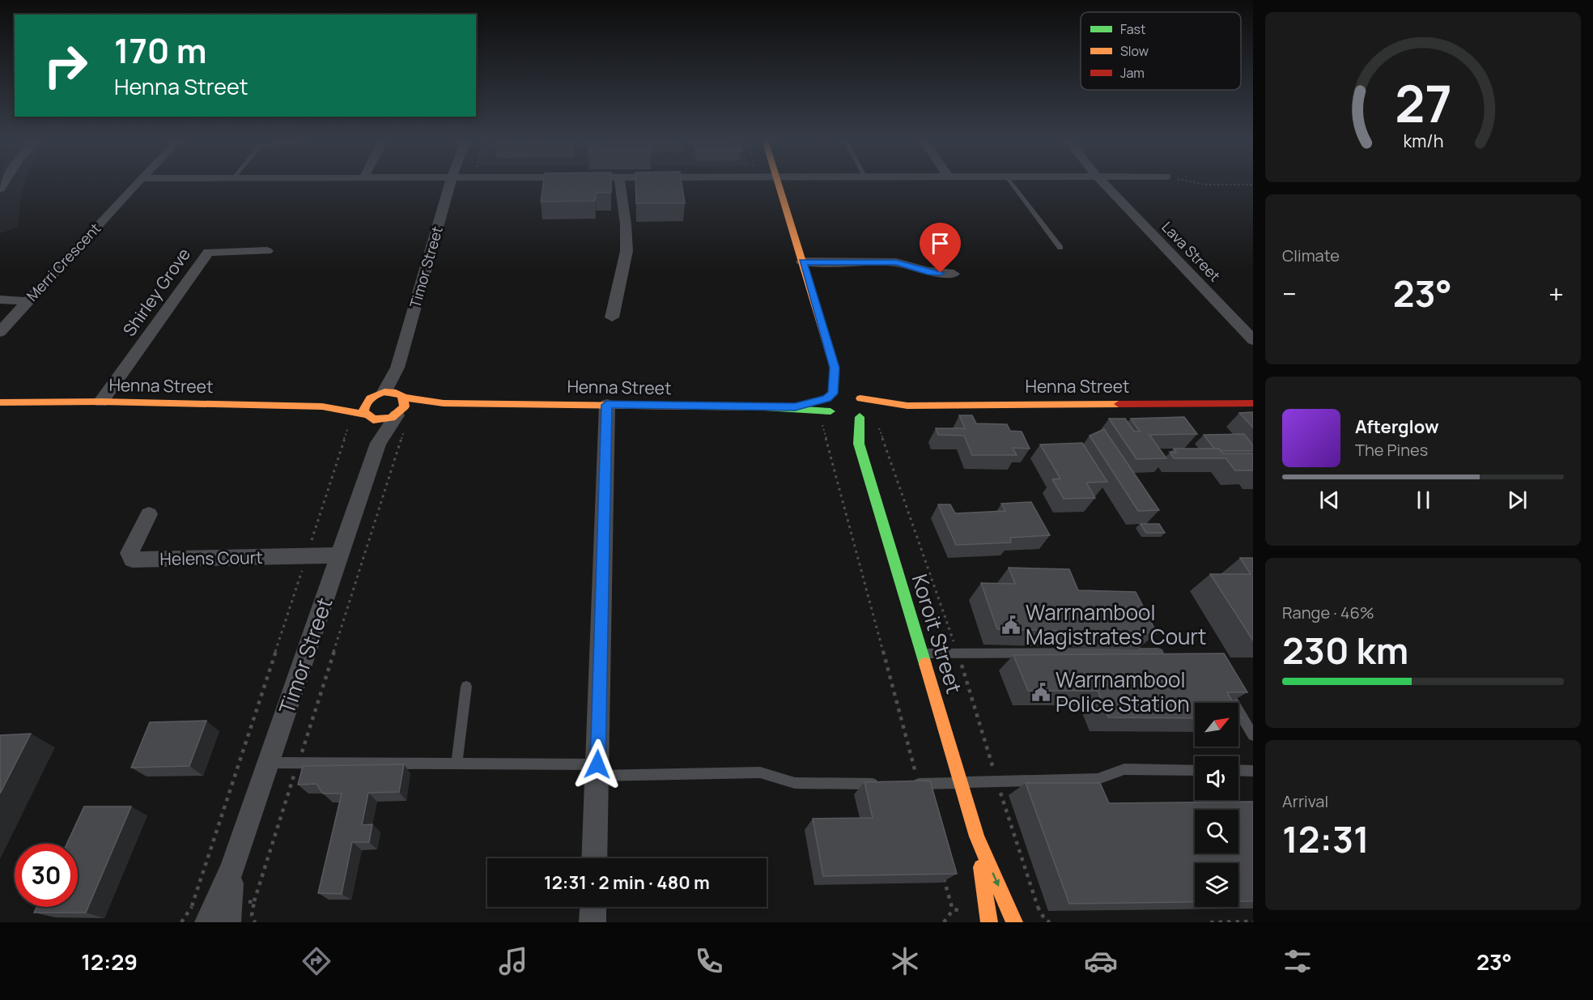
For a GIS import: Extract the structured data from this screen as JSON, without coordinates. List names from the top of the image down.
{
  "streets": {
    "street": [
      "Lava Street",
      "Merri Crescent",
      "Timor Street",
      "Shirley Grove",
      "Henna Street",
      "Helens Court",
      "Koroit Street"
    ]
  },
  "crossings": [
    ["Timor Street", "Henna Street"],
    ["Timor Street", "Helens Court"],
    ["Shirley Grove", "Henna Street"],
    ["Henna Street", "Koroit Street"]
  ],
  "places": {
    "public building": ["Warrnambool Magistrates' Court", "Warrnambool Police Station"]
  },
  "legend": ["Fast", "Slow", "Jam"],
  "north": "top right",
  "page": {
    "turn": ["170 m", "Henna Street"],
    "tile": [
      "Climate",
      ["Range · 46%", "230 km"],
      ["Arrival", "12:31"]
    ],
    "heat": ["−", "23°", "+"],
    "song": ["Afterglow", "The Pines"],
    "limit": "30",
    "trip": "12:31 · 2 min · 480 m",
    "tabs": ["12:29", "23°"],
    "gauge": ["27", "km/h"]
  }
}
